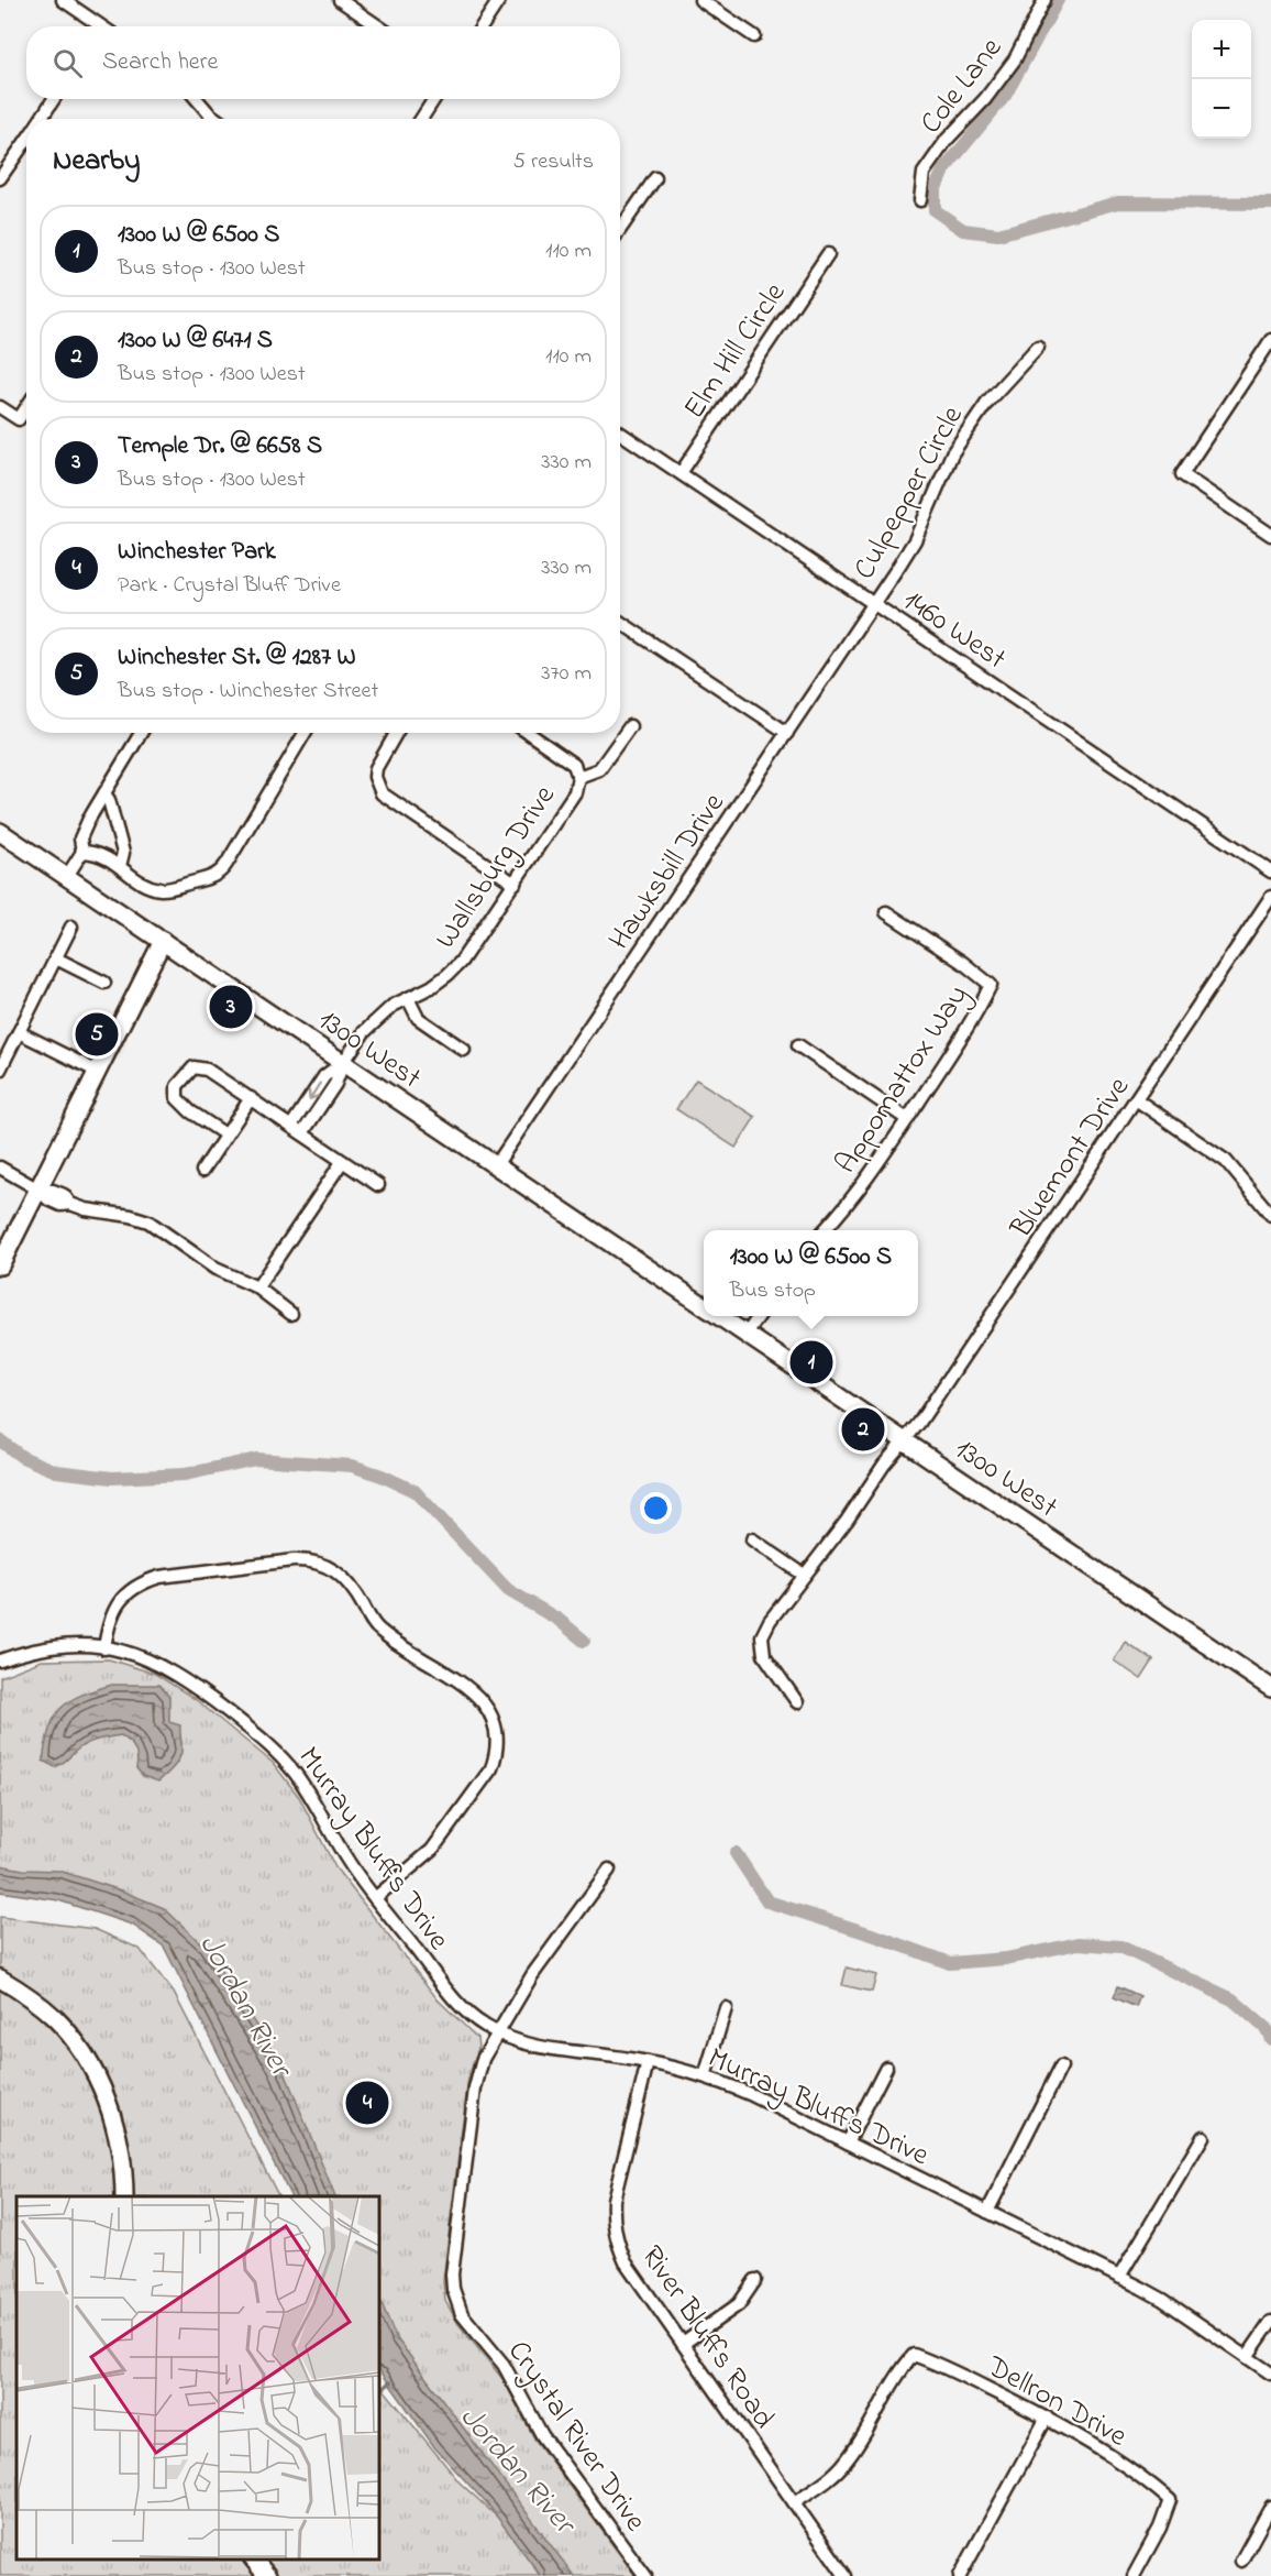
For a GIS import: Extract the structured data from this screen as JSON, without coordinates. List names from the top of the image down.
{
  "streets": {
    "street": [
      "Cole Lane",
      "Elm Hill Circle",
      "Culpepper Circle",
      "1460 West",
      "Wallsburg Drive",
      "Hawksbill Drive",
      "1300 West",
      "Appomattox Way",
      "Bluemont Drive",
      "Murray Bluffs Drive",
      "River Bluffs Road",
      "Dellron Drive",
      "Crystal River Drive"
    ]
  },
  "crossings": [
    ["Elm Hill Circle", "1460 West"],
    ["Culpepper Circle", "1460 West"],
    ["Culpepper Circle", "Hawksbill Drive"],
    ["1460 West", "Hawksbill Drive"],
    ["Wallsburg Drive", "1300 West"],
    ["Hawksbill Drive", "1300 West"],
    ["1300 West", "Bluemont Drive"],
    ["Murray Bluffs Drive", "River Bluffs Road"],
    ["Murray Bluffs Drive", "Crystal River Drive"],
    ["River Bluffs Road", "Dellron Drive"]
  ],
  "water": ["Jordan River"],
  "page": {
    "map_buttons": ["+", "−"],
    "search": "Search here",
    "heading": ["Nearby", "5 results"],
    "list": [
      {
        "mark": "1",
        "name": "1300 W @ 6500 S",
        "note": "Bus stop · 1300 West",
        "value": "110 m"
      },
      {
        "mark": "2",
        "name": "1300 W @ 6471 S",
        "note": "Bus stop · 1300 West",
        "value": "110 m"
      },
      {
        "mark": "3",
        "name": "Temple Dr. @ 6658 S",
        "note": "Bus stop · 1300 West",
        "value": "330 m"
      },
      {
        "mark": "4",
        "name": "Winchester Park",
        "note": "Park · Crystal Bluff Drive",
        "value": "330 m"
      },
      {
        "mark": "5",
        "name": "Winchester St. @ 1287 W",
        "note": "Bus stop · Winchester Street",
        "value": "370 m"
      }
    ],
    "pins": [
      "3",
      "5",
      "1",
      "2",
      "4"
    ],
    "popup": ["1300 W @ 6500 S", "Bus stop"]
  }
}
